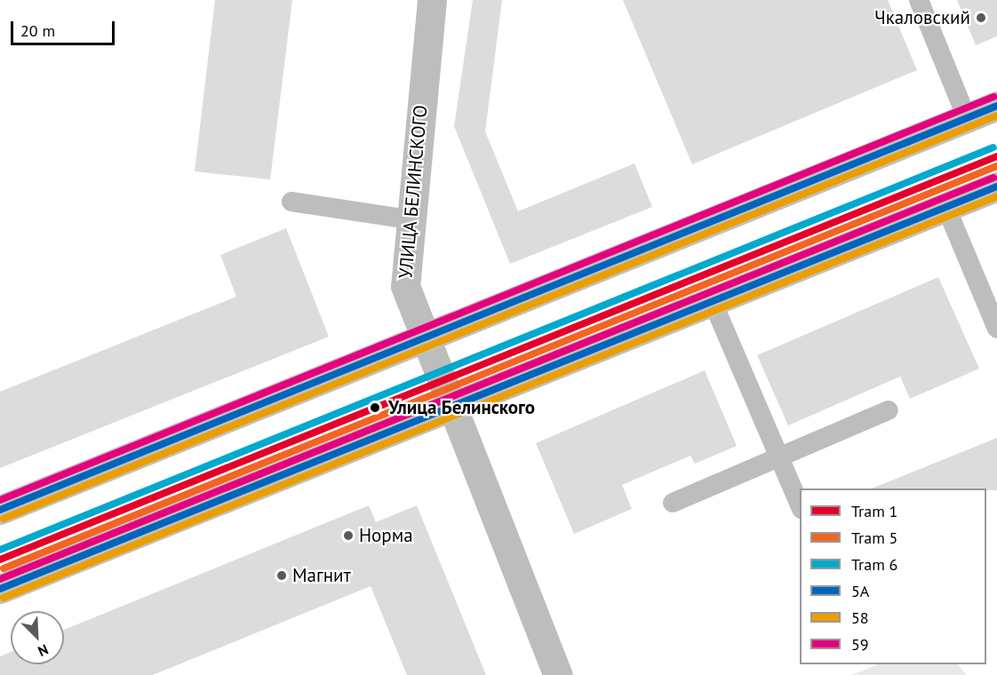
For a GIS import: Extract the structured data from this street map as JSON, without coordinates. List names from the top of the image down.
{
  "streets": {
    "street": ["УЛИЦА БЕЛИНСКОГО"]
  },
  "places": [
    "Чкаловский",
    "Улица Белинского",
    "Норма",
    "Магнит"
  ],
  "lines": [
    "transit line 59",
    "transit line 5А",
    "transit line 58",
    "tram line 6",
    "tram line 1",
    "tram line 5"
  ],
  "legend": [
    "Tram 1",
    "Tram 5",
    "Tram 6",
    "5А",
    "58",
    "59"
  ],
  "scale_bar": "20 m",
  "north": "bottom right"
}
